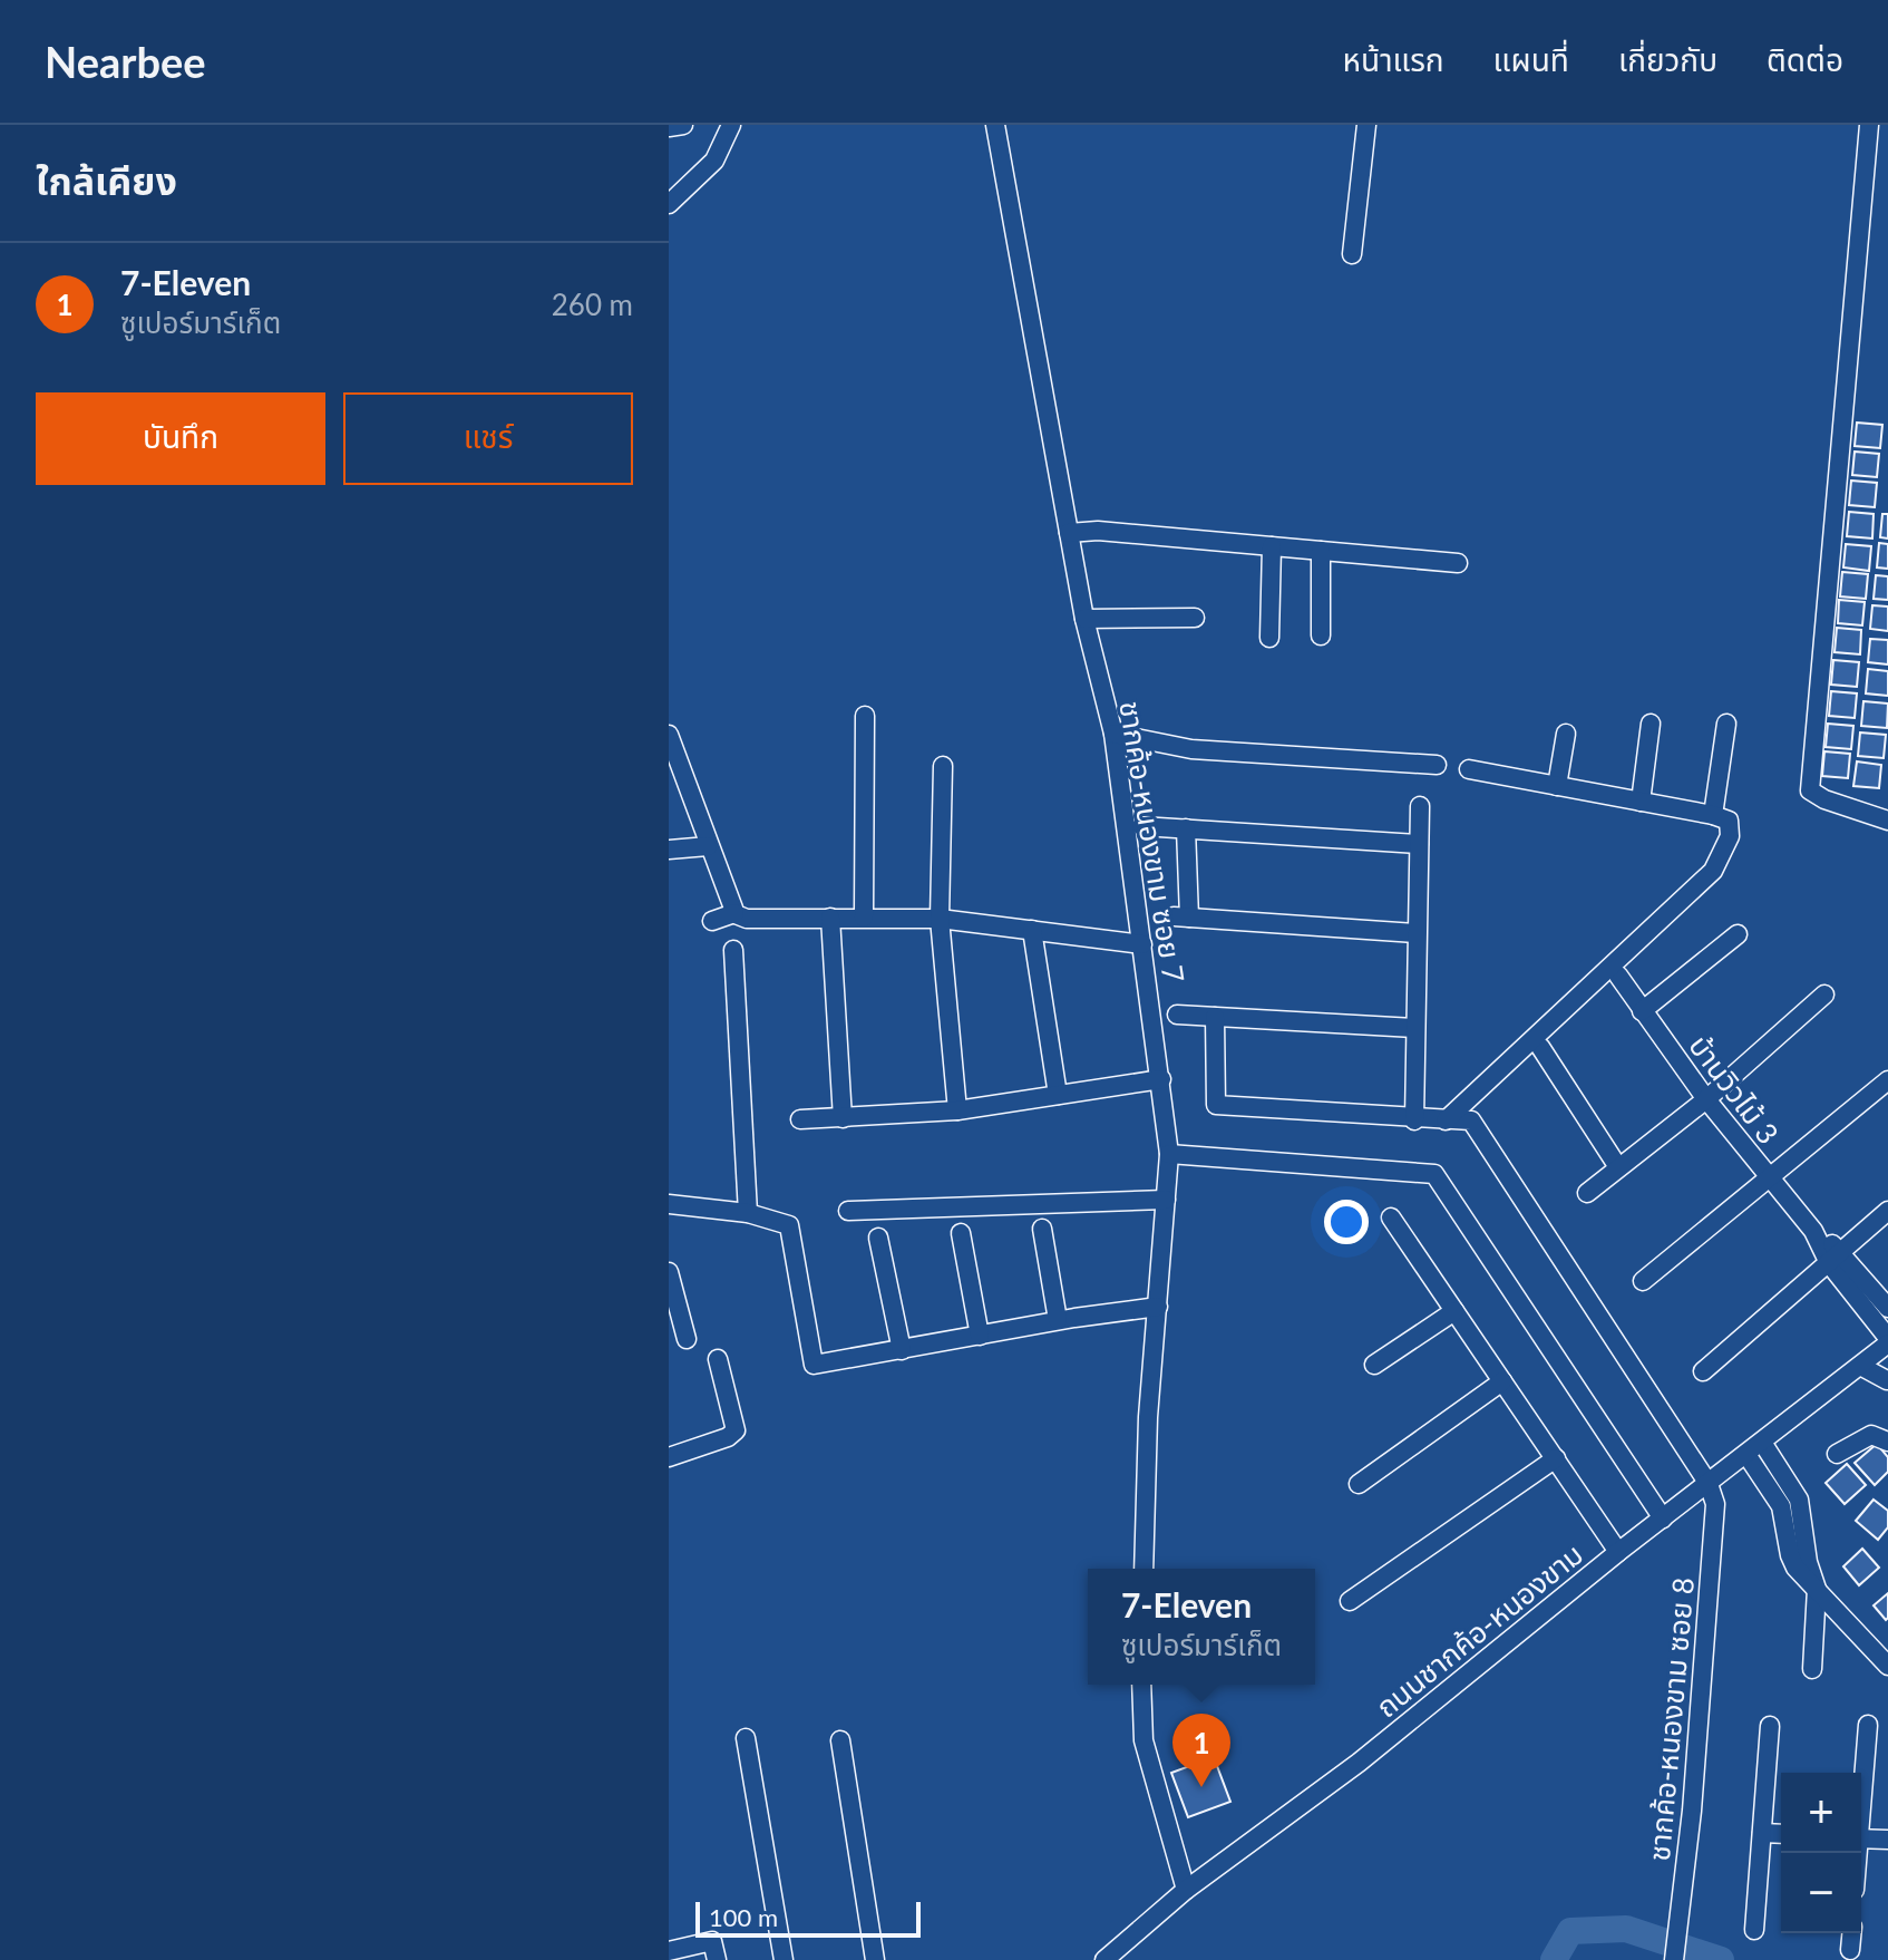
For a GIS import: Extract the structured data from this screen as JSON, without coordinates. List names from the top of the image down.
{
  "streets": {
    "street": [
      "ชากค้อ-หนองขาม ซอย 7",
      "บ้านวิวไม้ 3",
      "ถนนชากค้อ-หนองขาม",
      "ชากค้อ-หนองขาม ซอย 8"
    ]
  },
  "crossings": [
    ["บ้านวิวไม้ 3", "ถนนชากค้อ-หนองขาม"],
    ["ถนนชากค้อ-หนองขาม", "ชากค้อ-หนองขาม ซอย 8"]
  ],
  "scale_bar": "100 m",
  "page": {
    "header": "Nearbee",
    "nav": [
      "หน้าแรก",
      "แผนที่",
      "เกี่ยวกับ",
      "ติดต่อ"
    ],
    "heading": "ใกล้เคียง",
    "list": [
      {
        "mark": "1",
        "name": "7-Eleven",
        "note": "ซูเปอร์มาร์เก็ต",
        "value": "260 m"
      }
    ],
    "buttons": ["บันทึก", "แชร์"],
    "popup": ["7-Eleven", "ซูเปอร์มาร์เก็ต"],
    "pins": "1",
    "map_buttons": ["+", "−"],
    "scale": "100 m"
  }
}
